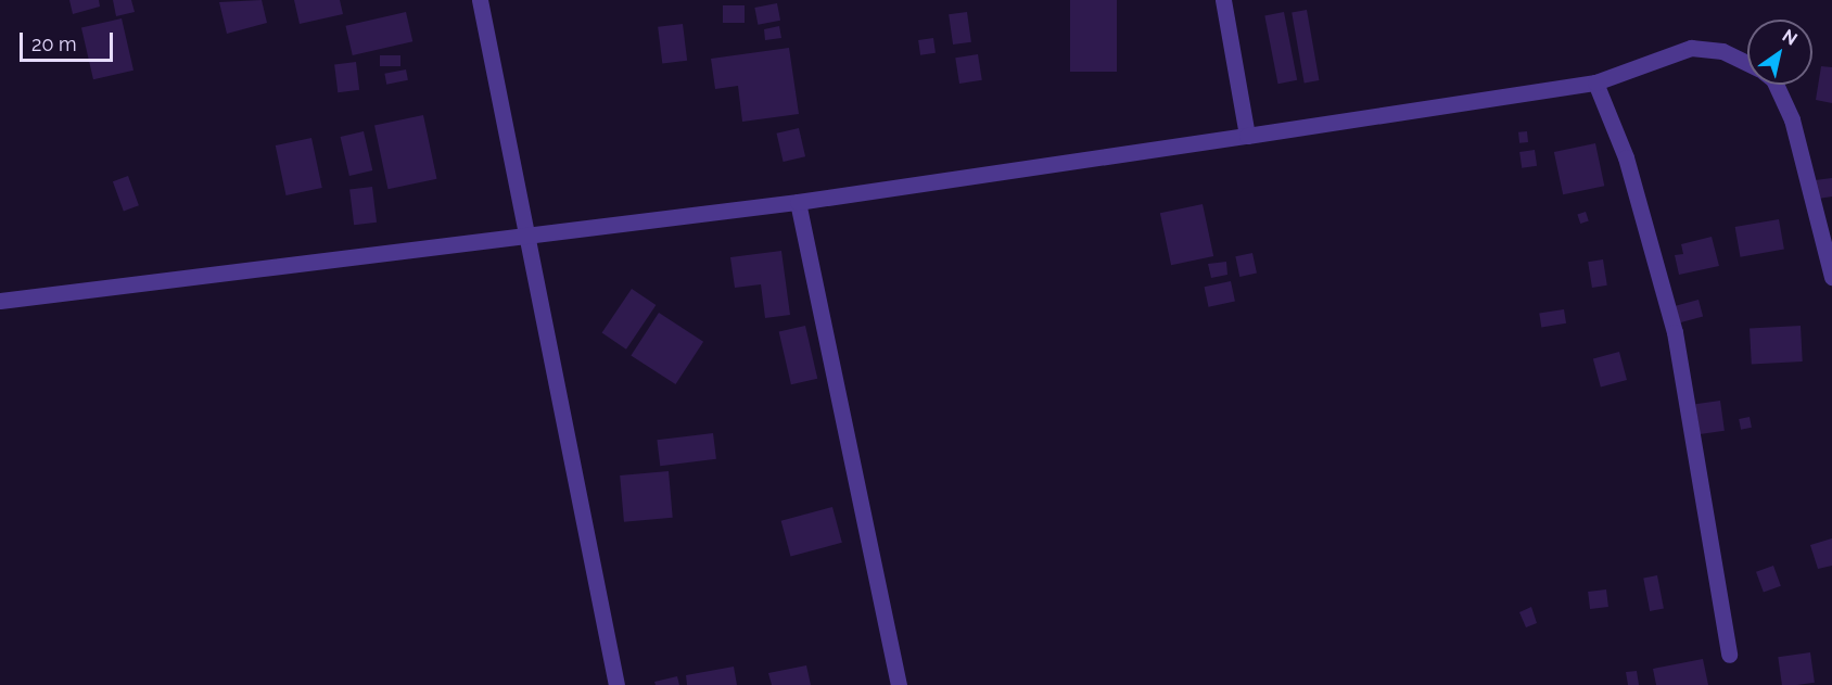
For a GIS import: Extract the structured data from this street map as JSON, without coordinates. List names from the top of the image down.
{
  "scale_bar": "20 m",
  "north": "top right"
}
